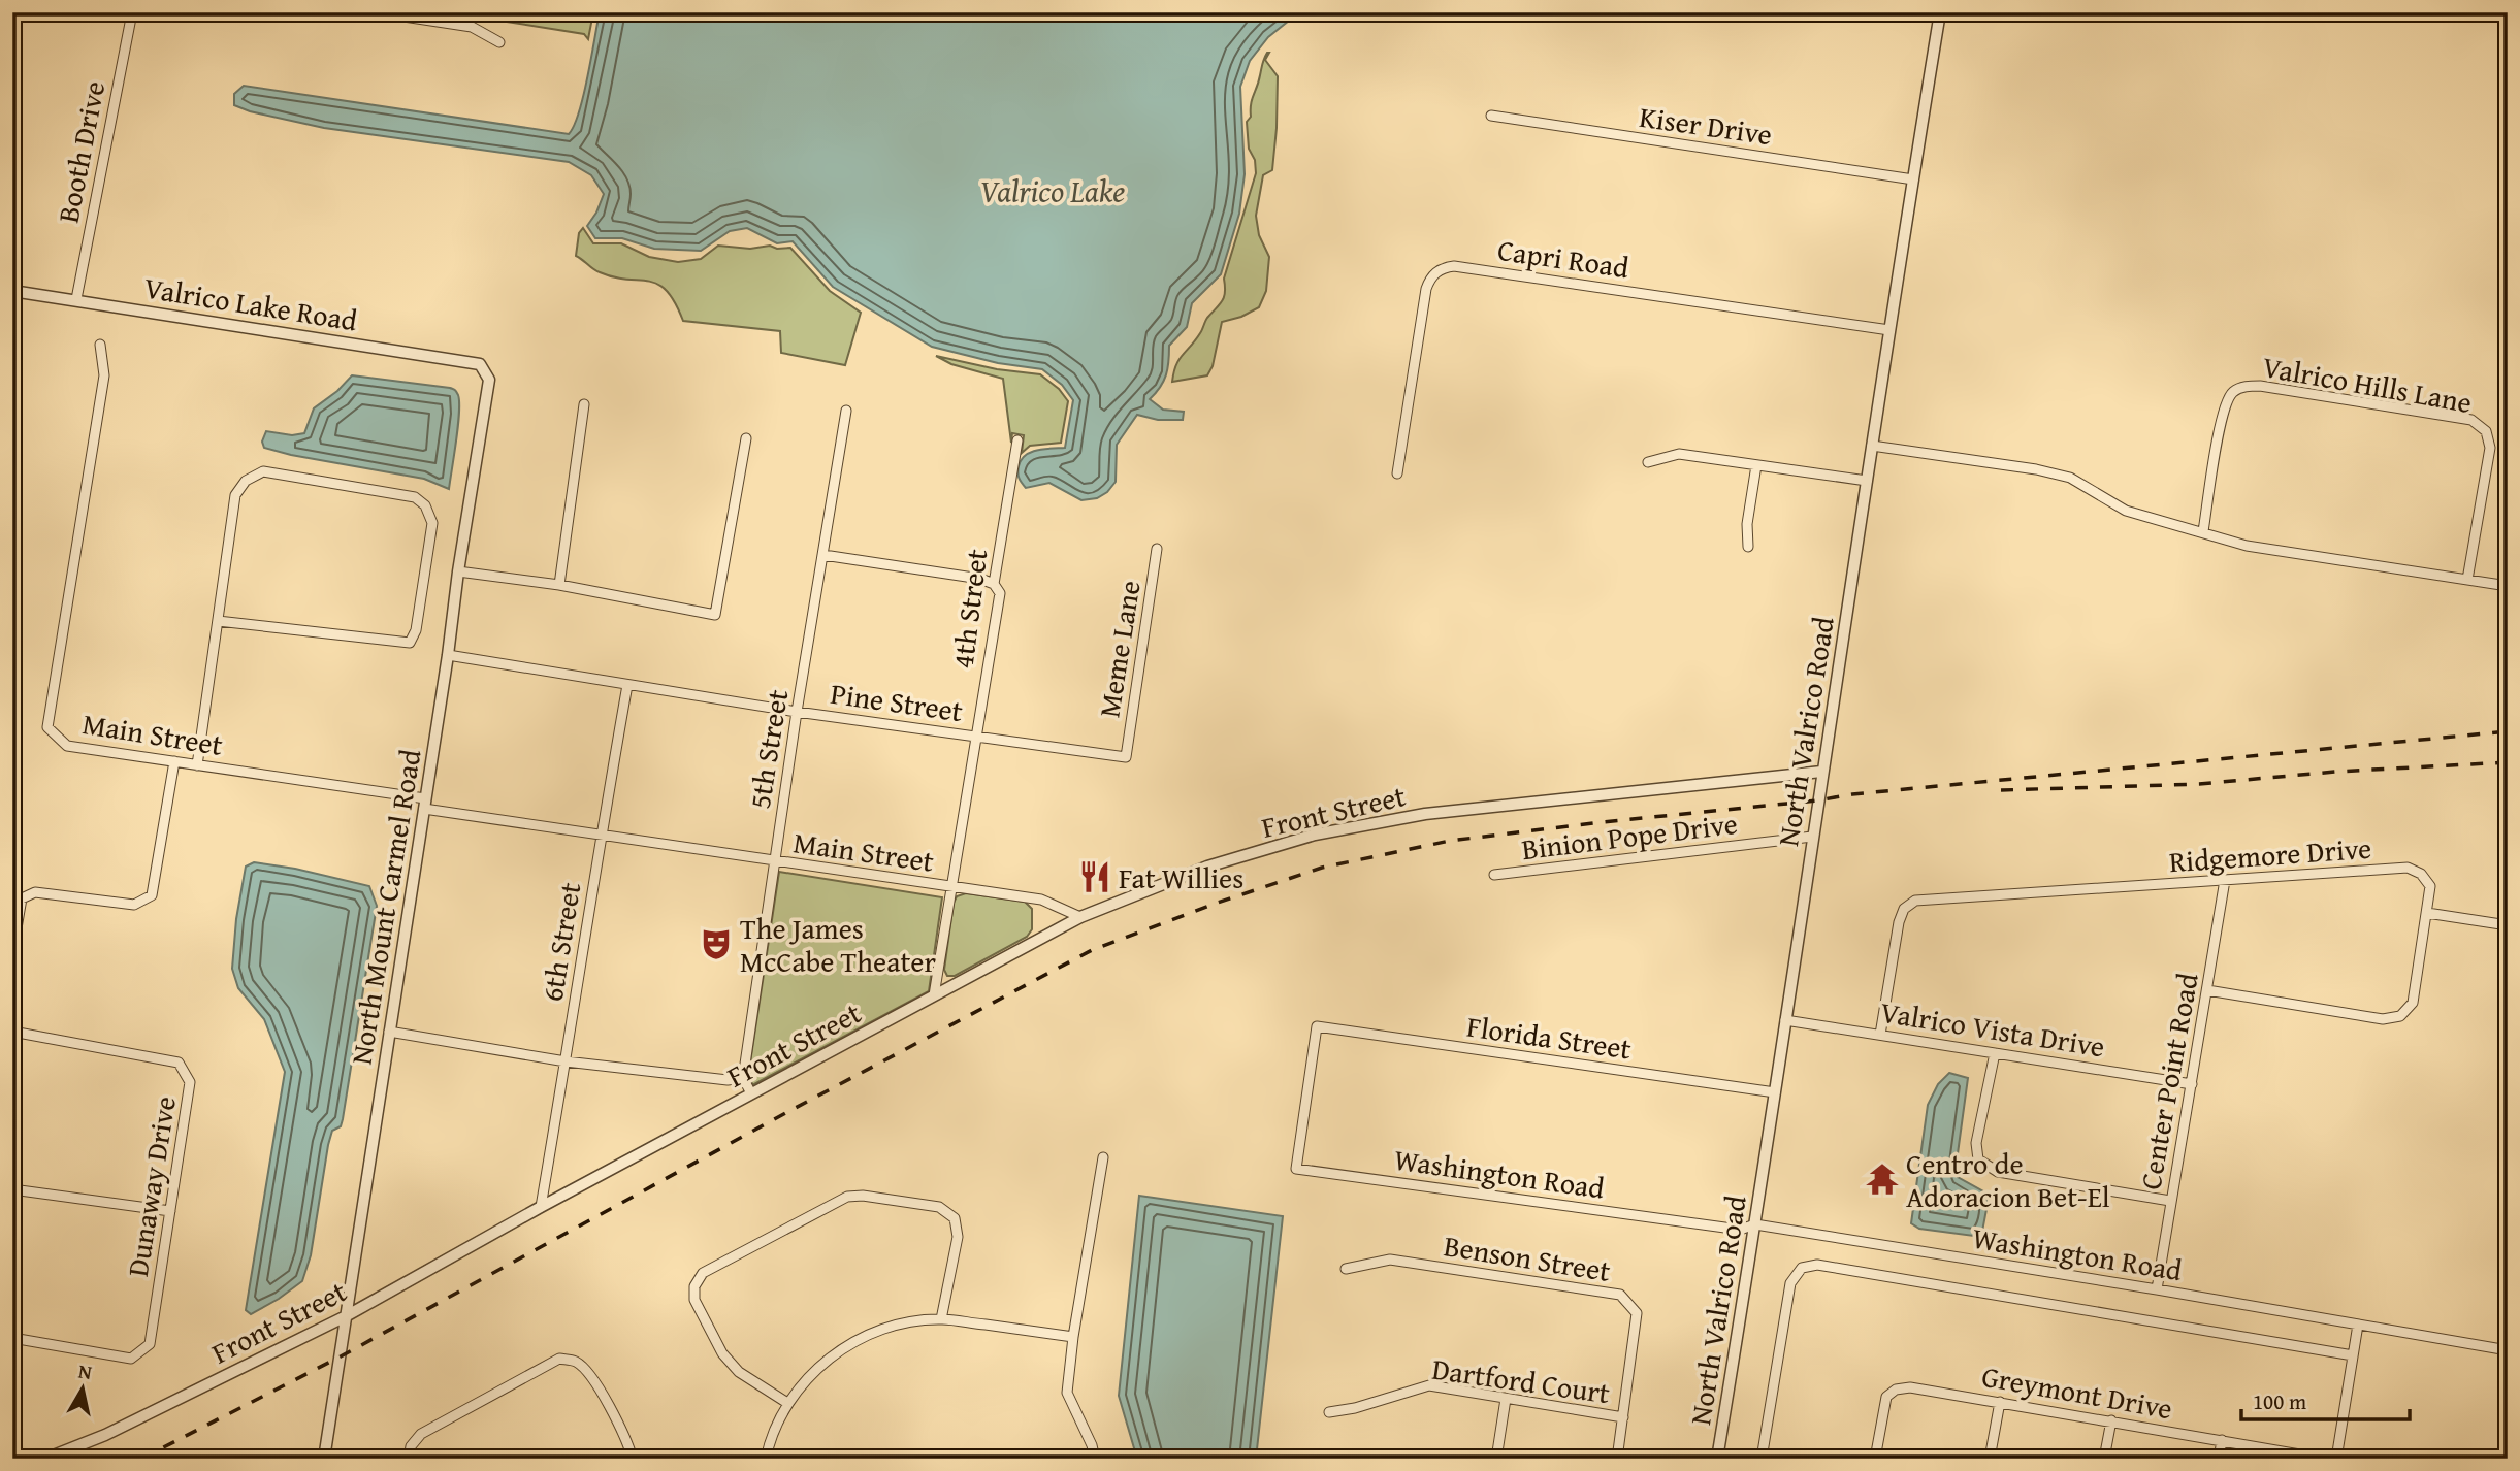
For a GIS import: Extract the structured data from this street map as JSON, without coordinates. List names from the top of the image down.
{
  "streets": {
    "street": [
      "Kiser Drive",
      "Booth Drive",
      "Capri Road",
      "Valrico Lake Road",
      "Valrico Hills Lane",
      "4th Street",
      "Meme Lane",
      "Pine Street",
      "North Valrico Road",
      "Main Street",
      "5th Street",
      "Front Street",
      "Binion Pope Drive",
      "Ridgemore Drive",
      "North Mount Carmel Road",
      "6th Street",
      "Valrico Vista Drive",
      "Florida Street",
      "Center Point Road",
      "Washington Road",
      "Dunaway Drive",
      "Benson Street",
      "Dartford Court",
      "Greymont Drive"
    ]
  },
  "crossings": [
    ["Kiser Drive", "North Valrico Road"],
    ["Booth Drive", "Valrico Lake Road"],
    ["Capri Road", "North Valrico Road"],
    ["Valrico Lake Road", "North Mount Carmel Road"],
    ["4th Street", "Pine Street"],
    ["4th Street", "Main Street"],
    ["4th Street", "Front Street"],
    ["Meme Lane", "Pine Street"],
    ["Pine Street", "5th Street"],
    ["Pine Street", "North Mount Carmel Road"],
    ["Pine Street", "6th Street"],
    ["North Valrico Road", "Front Street"],
    ["North Valrico Road", "Binion Pope Drive"],
    ["North Valrico Road", "Valrico Vista Drive"],
    ["North Valrico Road", "Florida Street"],
    ["North Valrico Road", "Washington Road"],
    ["Main Street", "5th Street"],
    ["Main Street", "Front Street"],
    ["Main Street", "North Mount Carmel Road"],
    ["Main Street", "6th Street"],
    ["Front Street", "North Mount Carmel Road"],
    ["Front Street", "6th Street"],
    ["Ridgemore Drive", "Valrico Vista Drive"],
    ["Ridgemore Drive", "Center Point Road"],
    ["Valrico Vista Drive", "Center Point Road"],
    ["Florida Street", "Washington Road"],
    ["Center Point Road", "Washington Road"],
    ["Benson Street", "Dartford Court"]
  ],
  "water": ["Valrico Lake"],
  "places": {
    "restaurant": ["Fat Willies"],
    "theatre": ["The James McCabe Theater"],
    "temple": ["Centro de Adoracion Bet-El"]
  },
  "scale_bar": "100 m",
  "north": "top"
}
